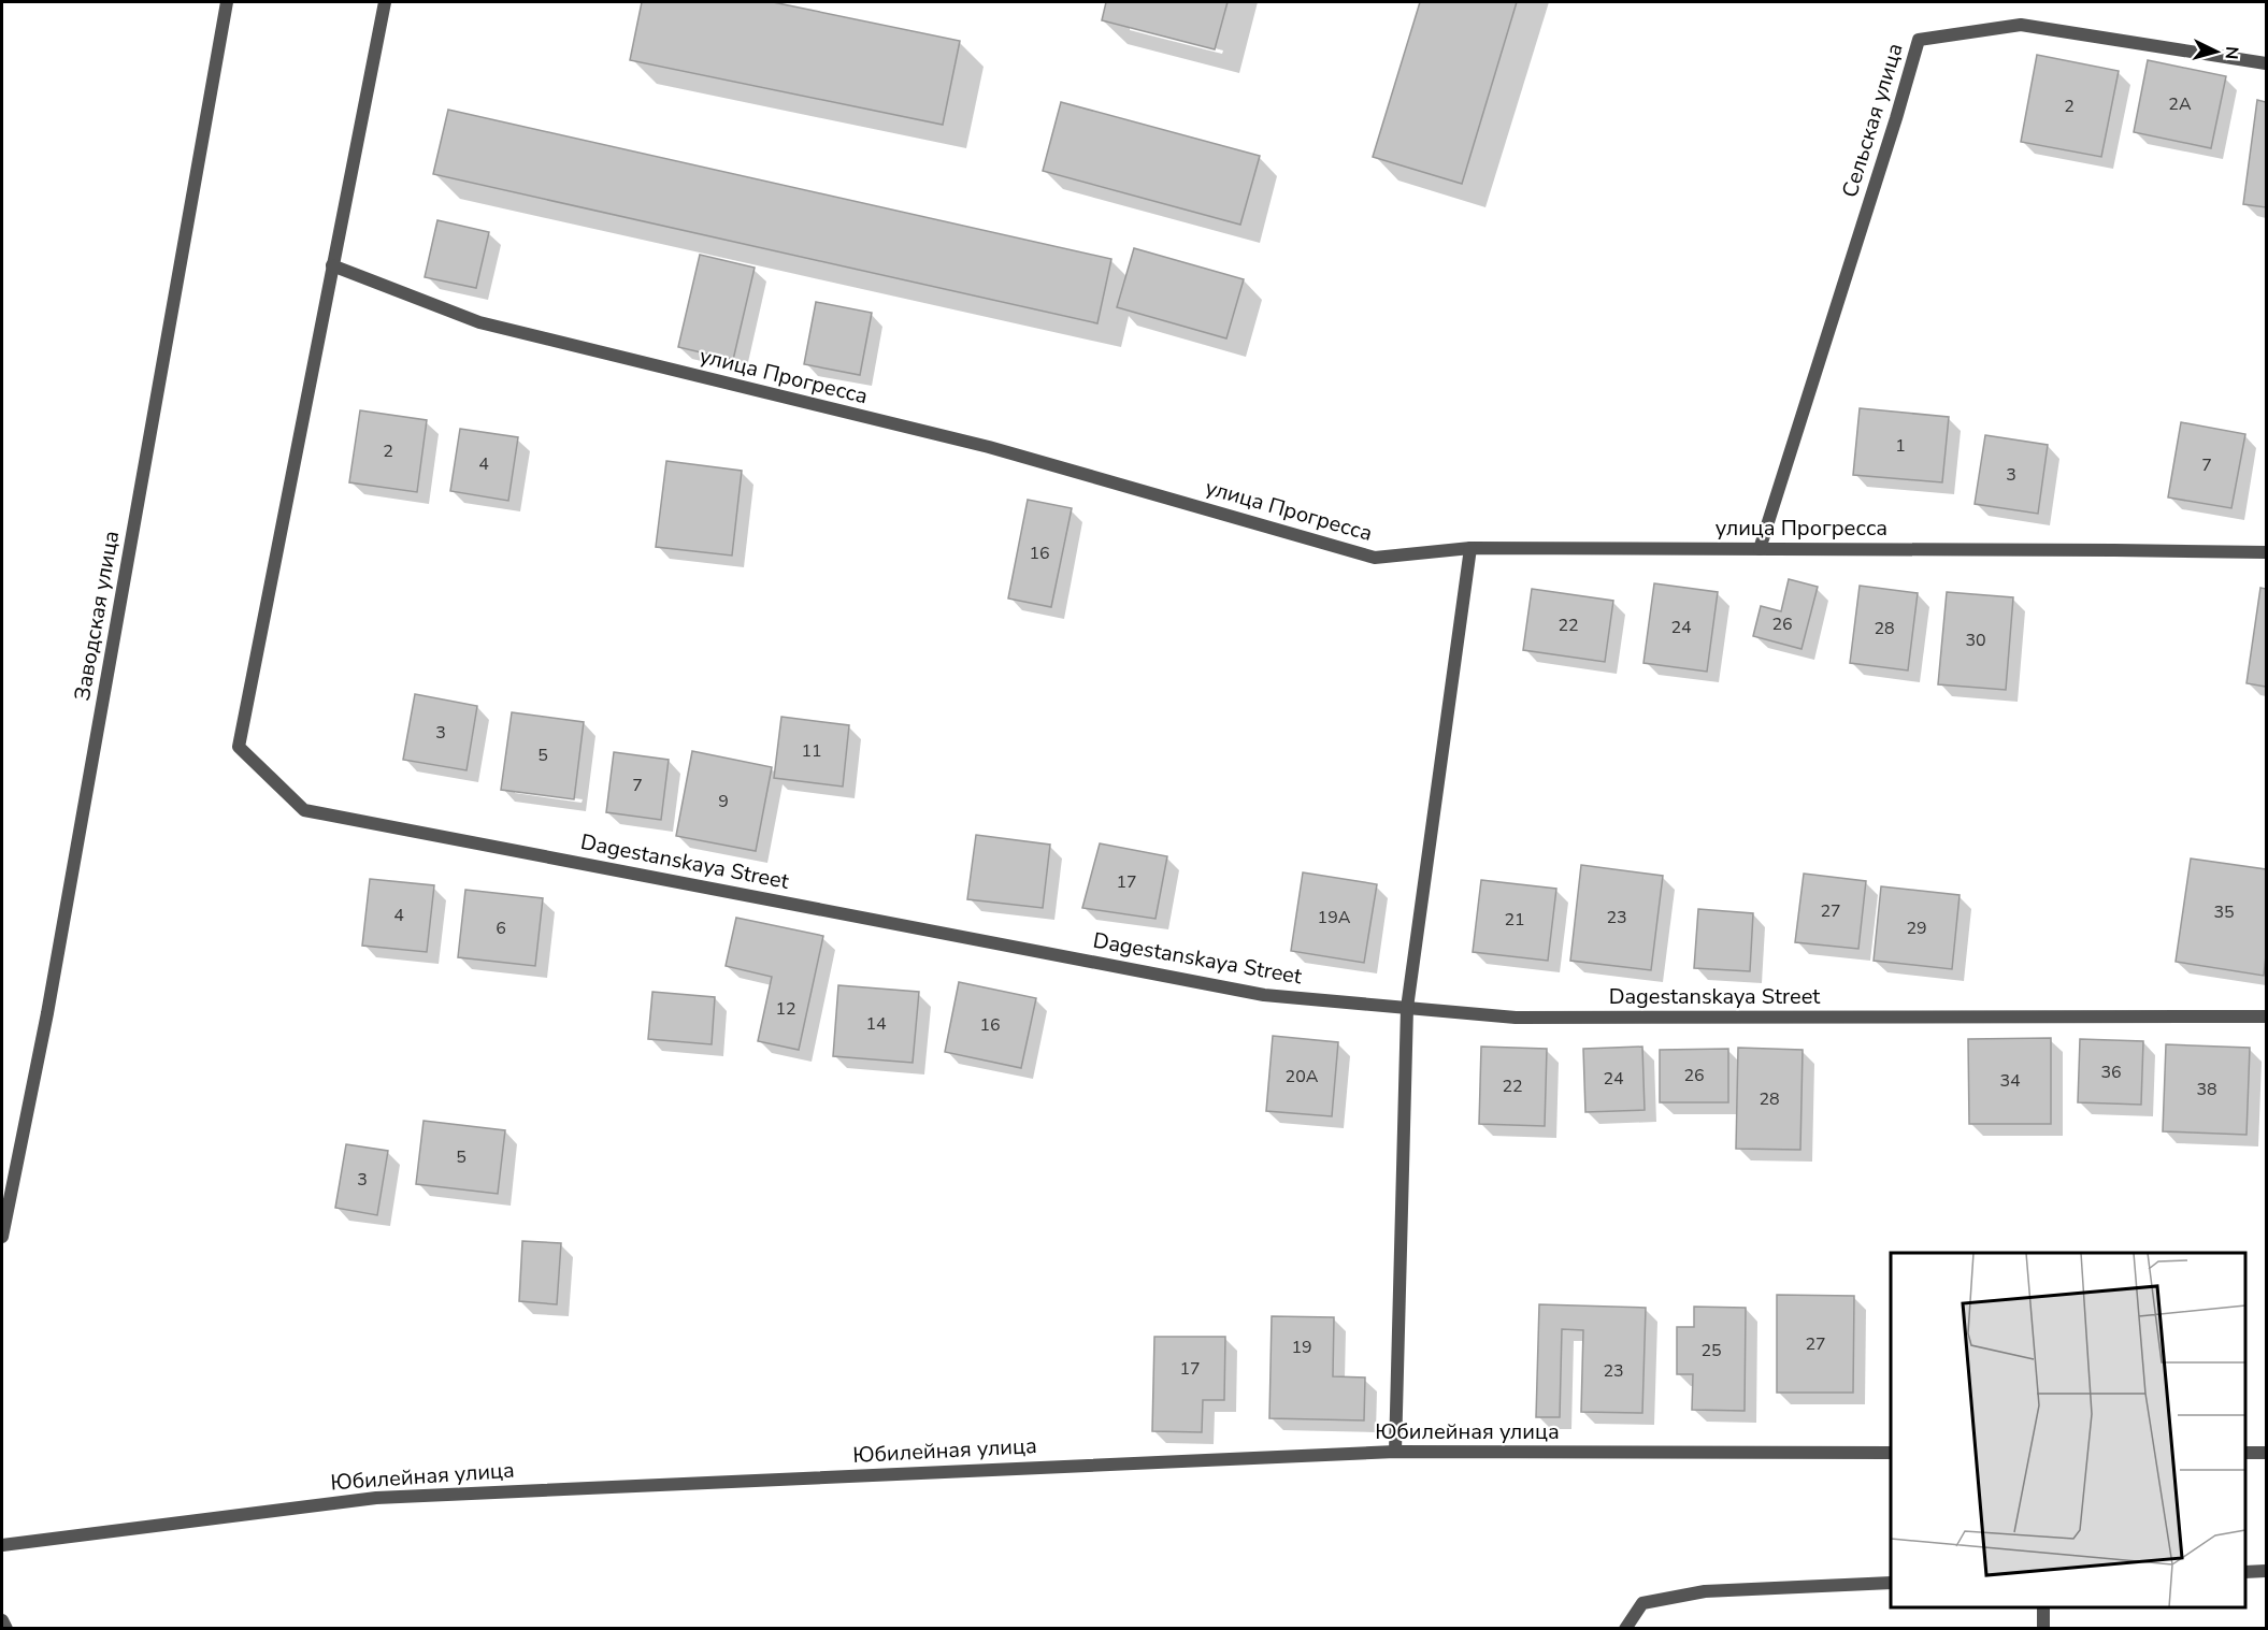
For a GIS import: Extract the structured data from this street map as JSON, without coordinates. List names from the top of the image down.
{
  "streets": {
    "street": [
      "Сельская улица",
      "улица Прогресса",
      "Заводская улица",
      "Dagestanskaya Street",
      "Юбилейная улица"
    ]
  },
  "crossings": [
    ["Сельская улица", "улица Прогресса"],
    ["улица Прогресса", "Dagestanskaya Street"]
  ],
  "house_numbers": [
    "2А",
    "2",
    "1",
    "2",
    "4",
    "7",
    "3",
    "16",
    "26",
    "22",
    "24",
    "28",
    "30",
    "3",
    "11",
    "5",
    "7",
    "9",
    "17",
    "27",
    "35",
    "4",
    "19А",
    "23",
    "21",
    "6",
    "29",
    "12",
    "14",
    "16",
    "36",
    "26",
    "20А",
    "24",
    "34",
    "22",
    "38",
    "28",
    "5",
    "3",
    "27",
    "19",
    "25",
    "17",
    "23"
  ],
  "north": "right"
}
